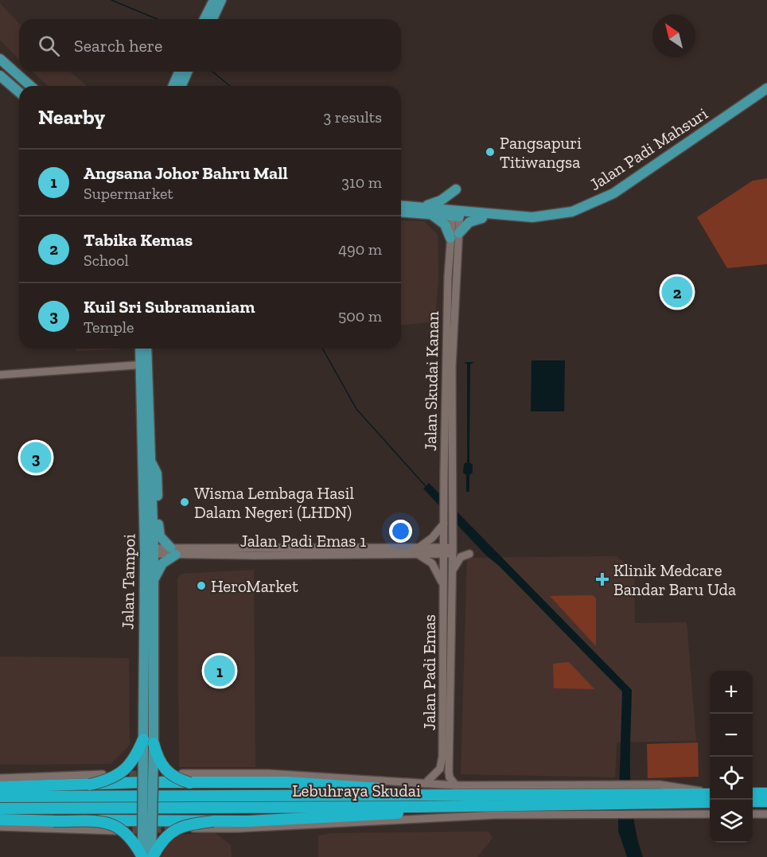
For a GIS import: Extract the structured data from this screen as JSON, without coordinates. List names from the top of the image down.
{
  "streets": {
    "highway": ["Lebuhraya Skudai"],
    "main road": ["Jalan Padi Mahsuri", "Jalan Tampoi"],
    "street": ["Jalan Skudai Kanan", "Jalan Padi Emas 1", "Jalan Padi Emas"]
  },
  "crossings": [
    ["Jalan Padi Mahsuri", "Jalan Skudai Kanan"],
    ["Jalan Skudai Kanan", "Jalan Padi Emas 1"],
    ["Jalan Skudai Kanan", "Jalan Padi Emas"],
    ["Jalan Padi Emas 1", "Jalan Tampoi"],
    ["Jalan Padi Emas 1", "Jalan Padi Emas"]
  ],
  "places": {
    "other": ["Pangsapuri Titiwangsa", "Wisma Lembaga Hasil Dalam Negeri (LHDN)", "HeroMarket"],
    "health": ["Klinik Medcare Bandar Baru Uda"]
  },
  "north": "top left",
  "page": {
    "search": "Search here",
    "heading": ["Nearby", "3 results"],
    "list": [
      {
        "mark": "1",
        "name": "Angsana Johor Bahru Mall",
        "note": "Supermarket",
        "value": "310 m"
      },
      {
        "mark": "2",
        "name": "Tabika Kemas",
        "note": "School",
        "value": "490 m"
      },
      {
        "mark": "3",
        "name": "Kuil Sri Subramaniam",
        "note": "Temple",
        "value": "500 m"
      }
    ],
    "pins": ["2", "3", "1"],
    "map_buttons": ["+", "−"]
  }
}
